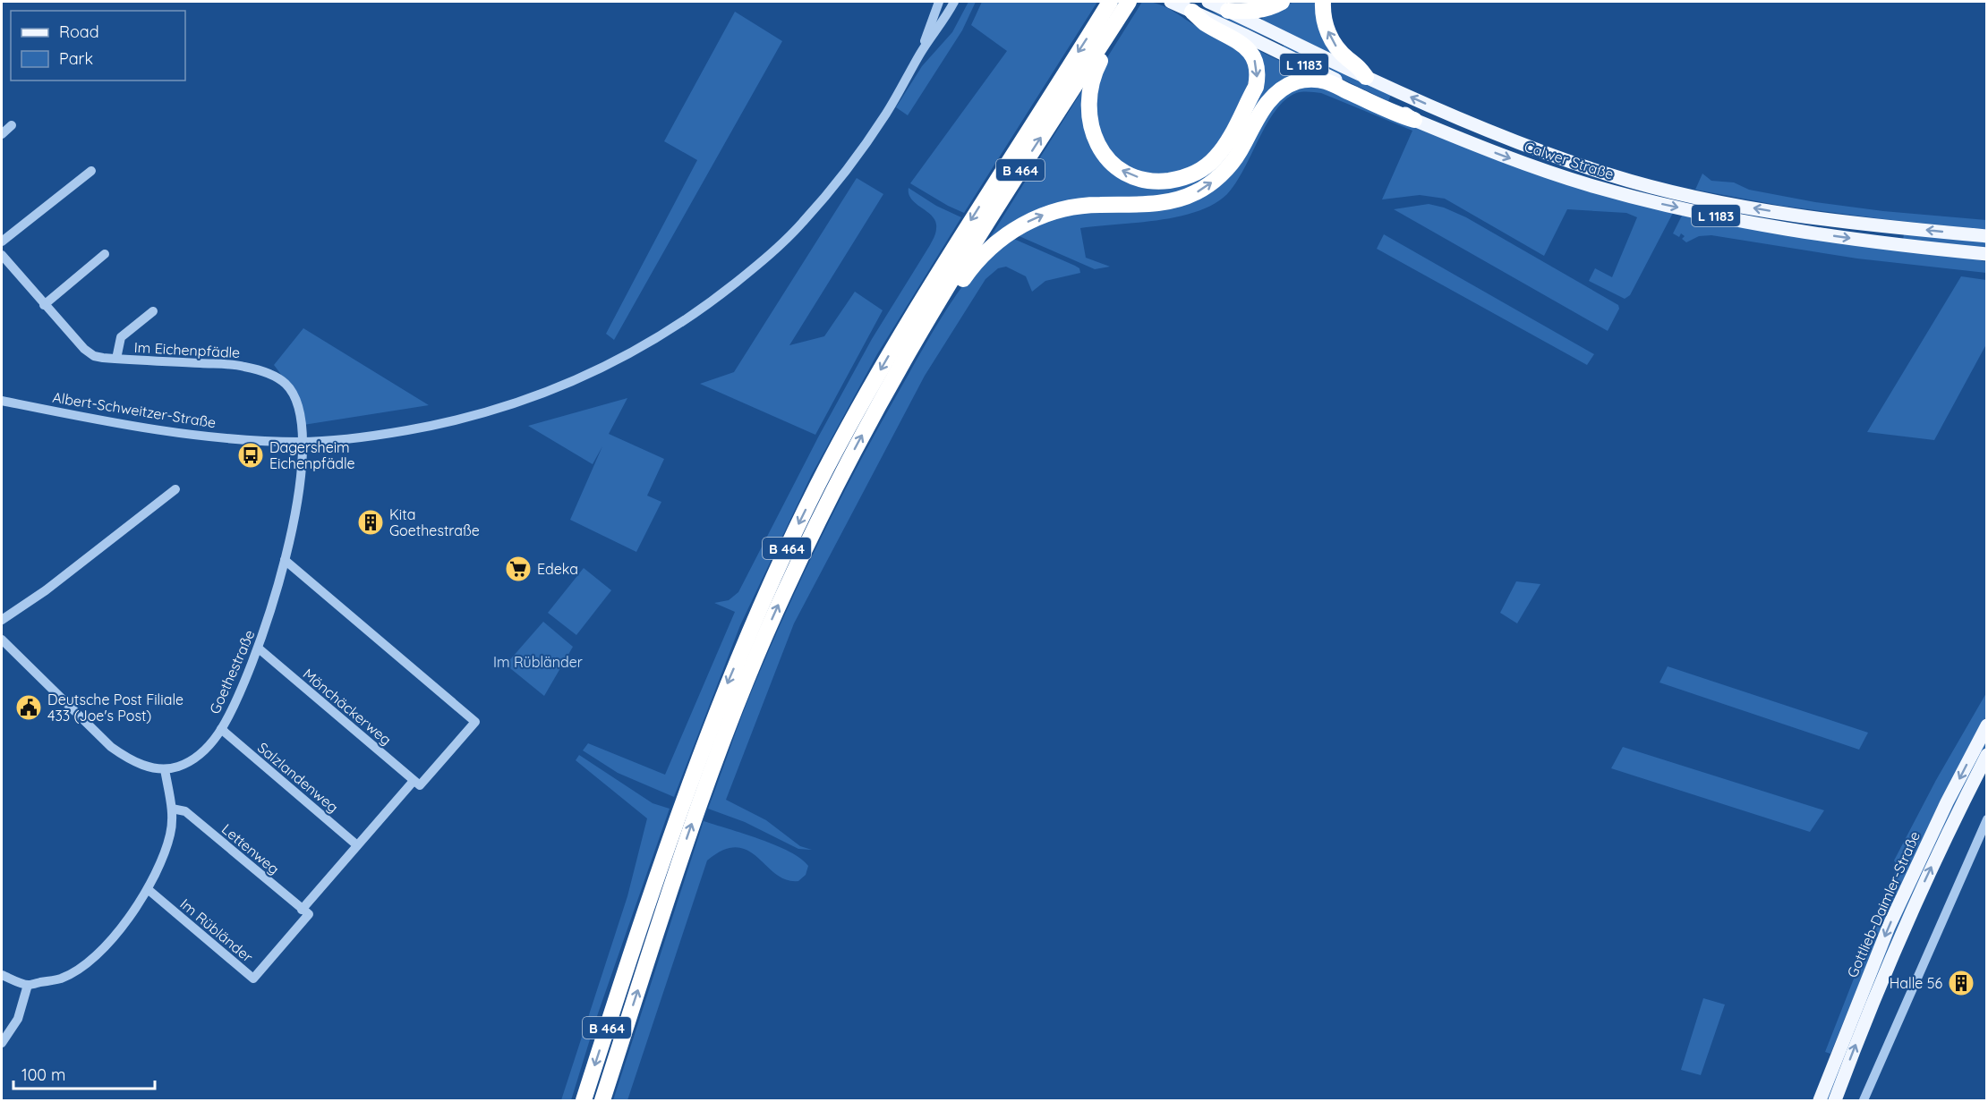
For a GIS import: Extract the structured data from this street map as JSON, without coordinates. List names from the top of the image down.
{
  "streets": {
    "highway": ["B 464"],
    "main road": ["L 1183", "Calwer Straße", "Gottlieb-Daimler-Straße"],
    "street": [
      "Im Eichenpfädle",
      "Albert-Schweitzer-Straße",
      "Goethestraße",
      "Mönchäckerweg",
      "Salzlandenweg",
      "Lettenweg",
      "Im Rübländer"
    ]
  },
  "crossings": [
    ["Im Eichenpfädle", "Albert-Schweitzer-Straße"],
    ["Im Eichenpfädle", "Goethestraße"],
    ["Albert-Schweitzer-Straße", "Goethestraße"],
    ["Goethestraße", "Mönchäckerweg"],
    ["Goethestraße", "Salzlandenweg"],
    ["Goethestraße", "Im Rübländer"],
    ["Mönchäckerweg", "Im Rübländer"],
    ["Salzlandenweg", "Im Rübländer"],
    ["Lettenweg", "Im Rübländer"]
  ],
  "parks": ["Im Rübländer"],
  "places": {
    "bus stop": ["Dagersheim Eichenpfädle"],
    "building": ["Kita Goethestraße", "Halle 56"],
    "supermarket": ["Edeka"],
    "public building": ["Deutsche Post Filiale 433 (Joe's Post)"]
  },
  "legend": ["Road", "Park"],
  "scale_bar": "100 m"
}
